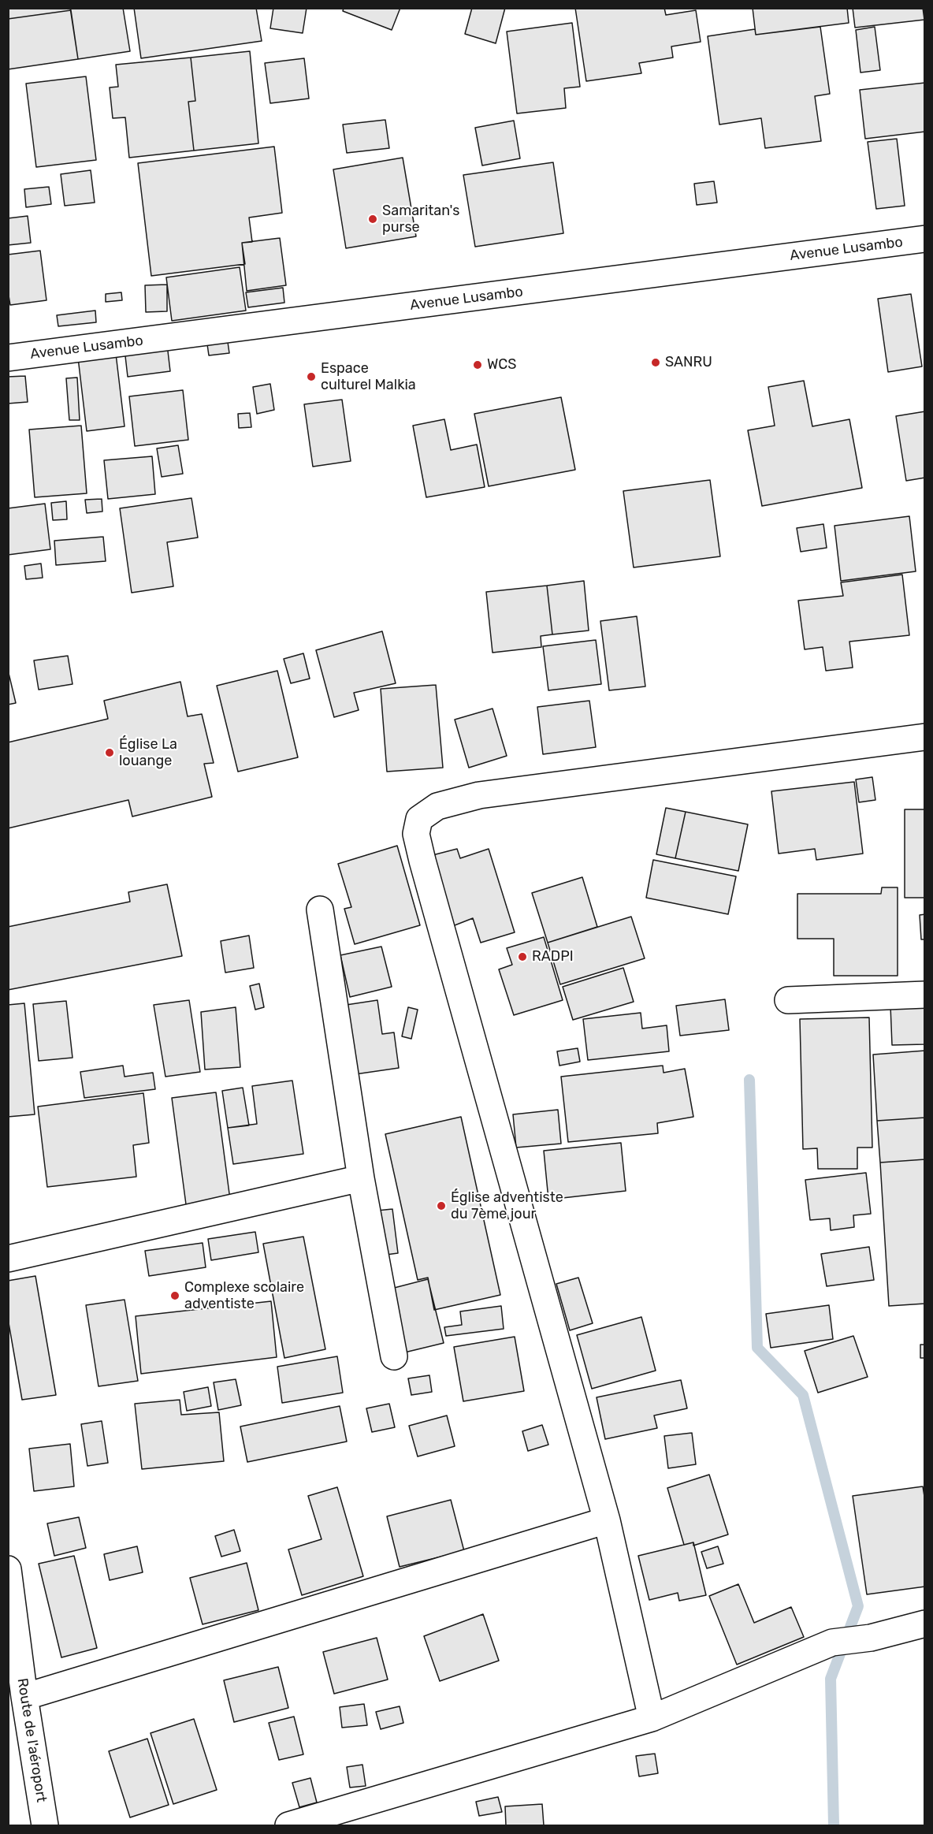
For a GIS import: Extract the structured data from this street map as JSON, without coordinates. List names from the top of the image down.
{
  "streets": {
    "street": ["Avenue Lusambo", "Route de l'aéroport"]
  },
  "places": [
    "Samaritan's purse",
    "SANRU",
    "WCS",
    "Espace culturel Malkia",
    "Église La louange",
    "RADPI",
    "Église adventiste du 7ème jour",
    "Complexe scolaire adventiste"
  ]
}
